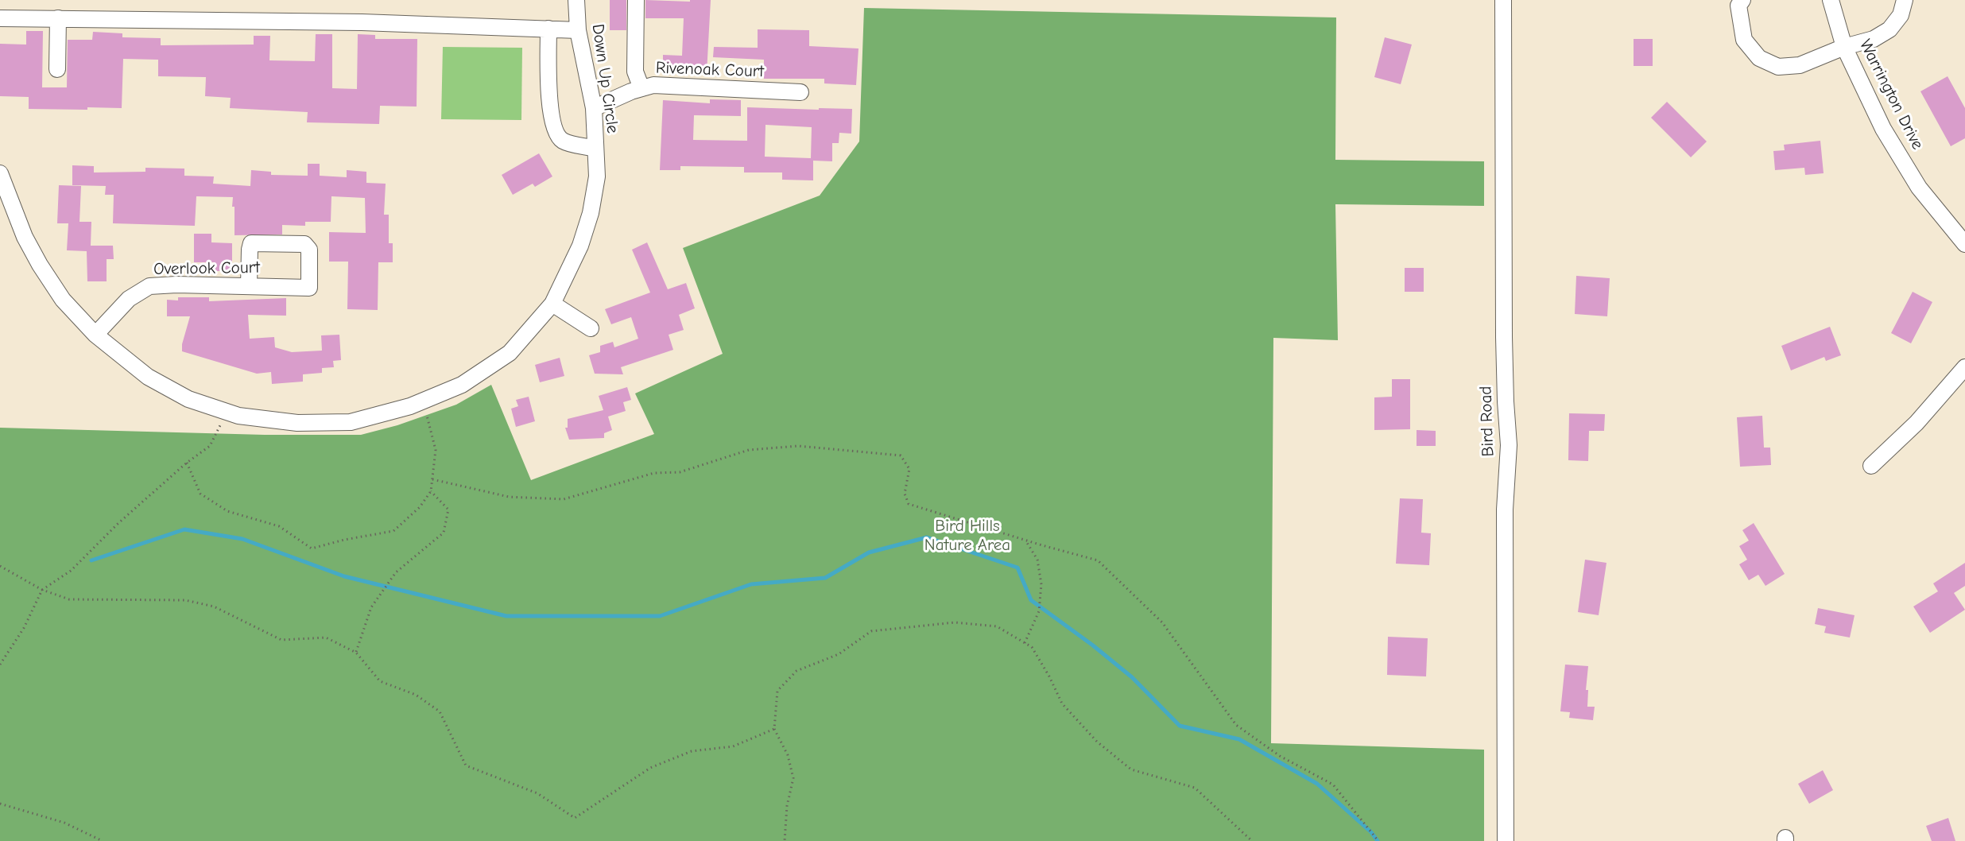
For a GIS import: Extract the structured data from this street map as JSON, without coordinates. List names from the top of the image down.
{
  "streets": {
    "street": [
      "Rivenoak Court",
      "Down Up Circle",
      "Warrington Drive",
      "Overlook Court",
      "Bird Road"
    ]
  },
  "crossings": [
    ["Rivenoak Court", "Down Up Circle"],
    ["Down Up Circle", "Overlook Court"]
  ],
  "parks": ["Bird Hills Nature Area"]
}
